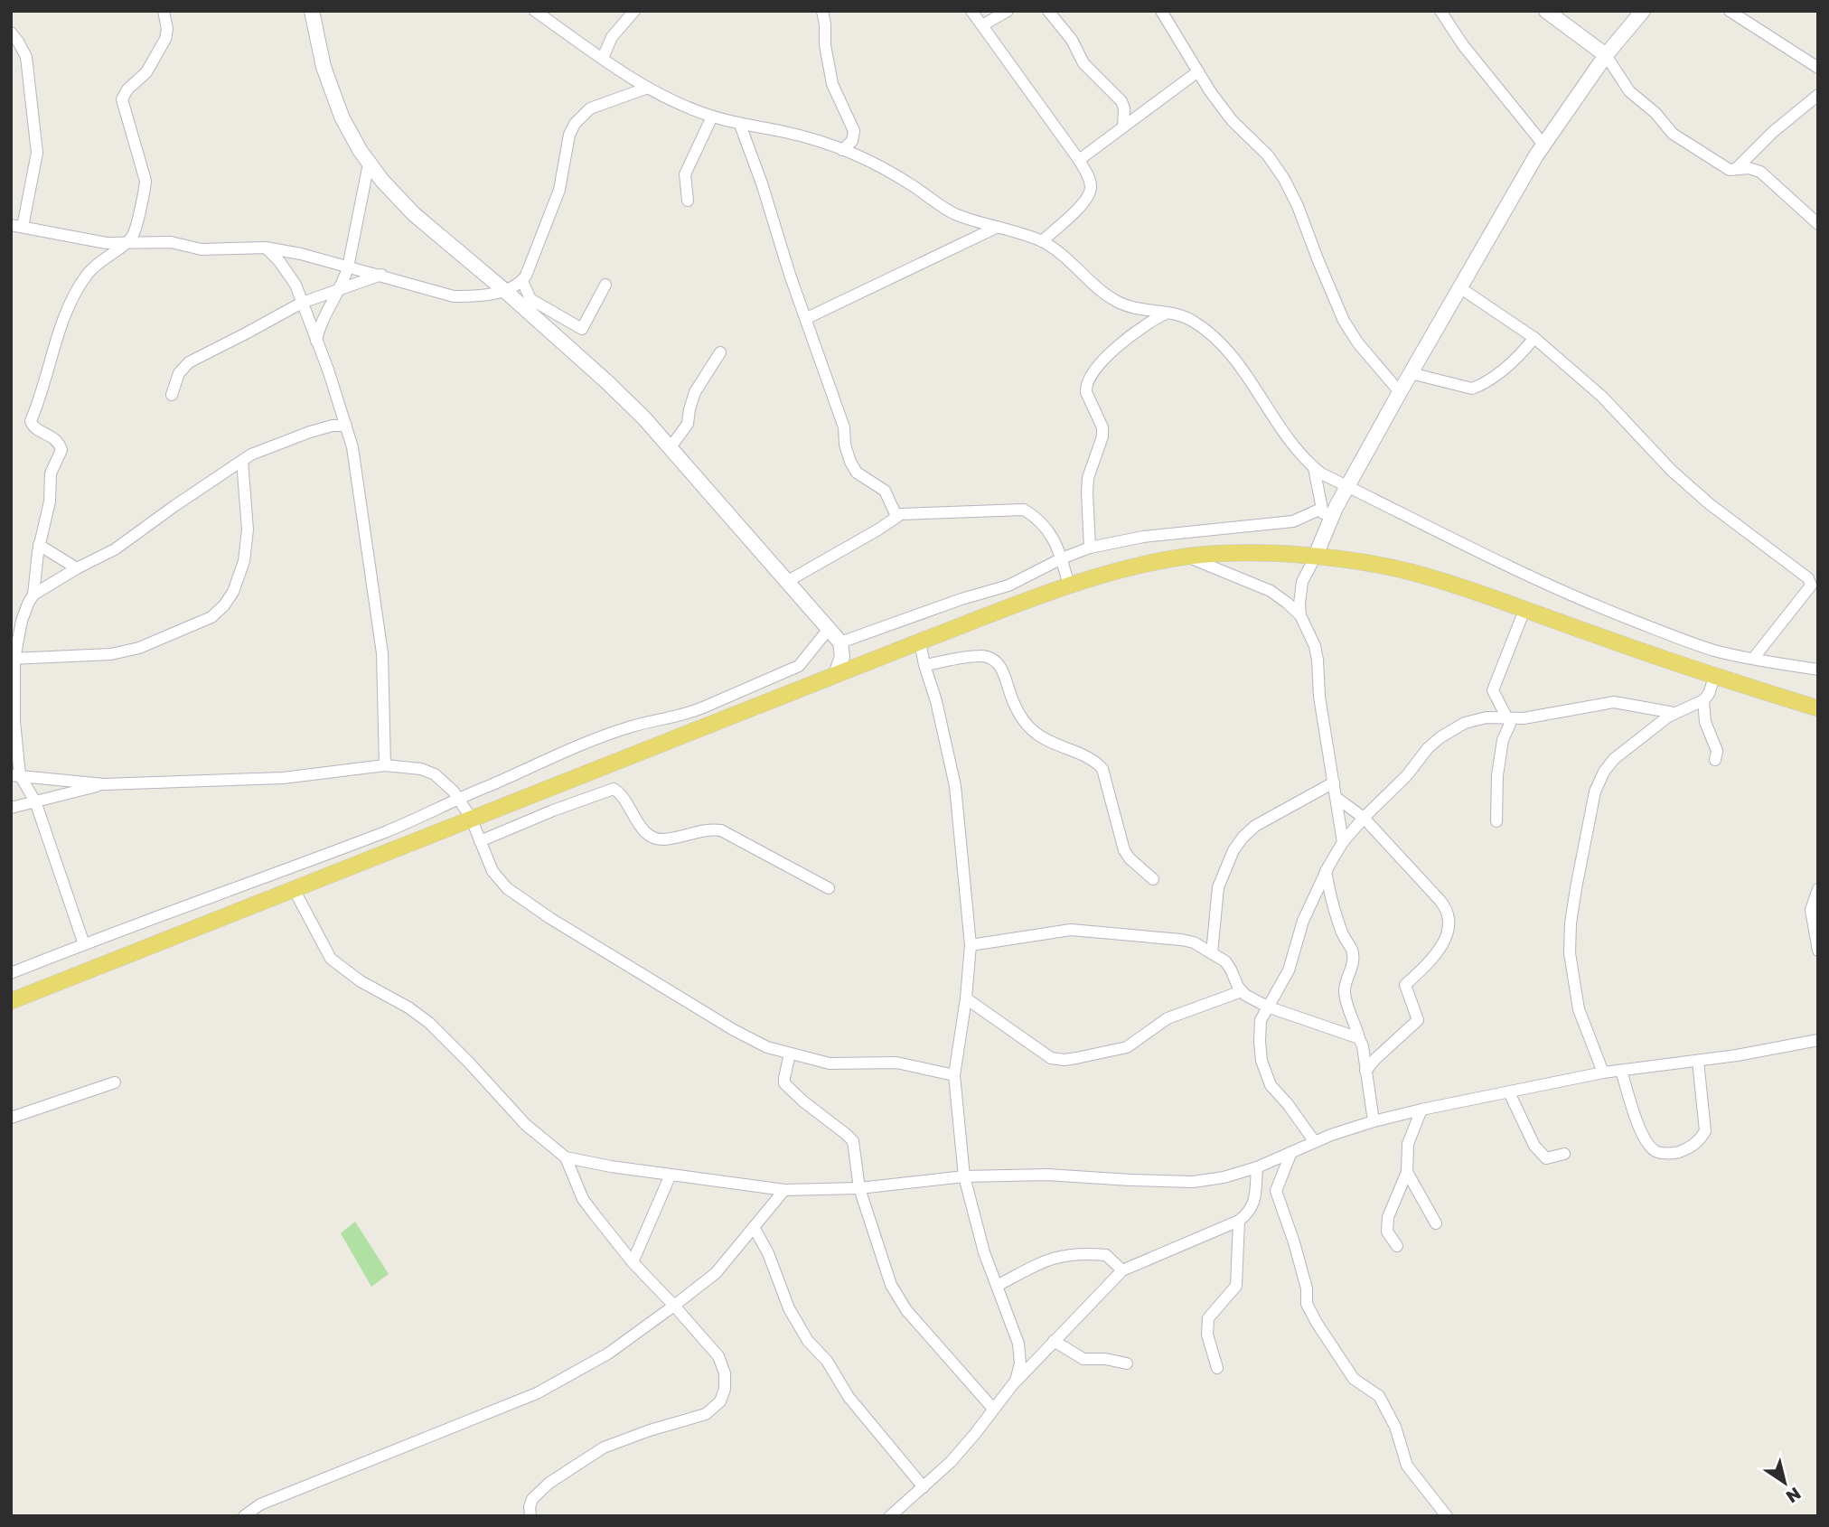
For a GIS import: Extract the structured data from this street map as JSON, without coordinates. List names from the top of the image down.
{
  "north": "bottom right"
}
